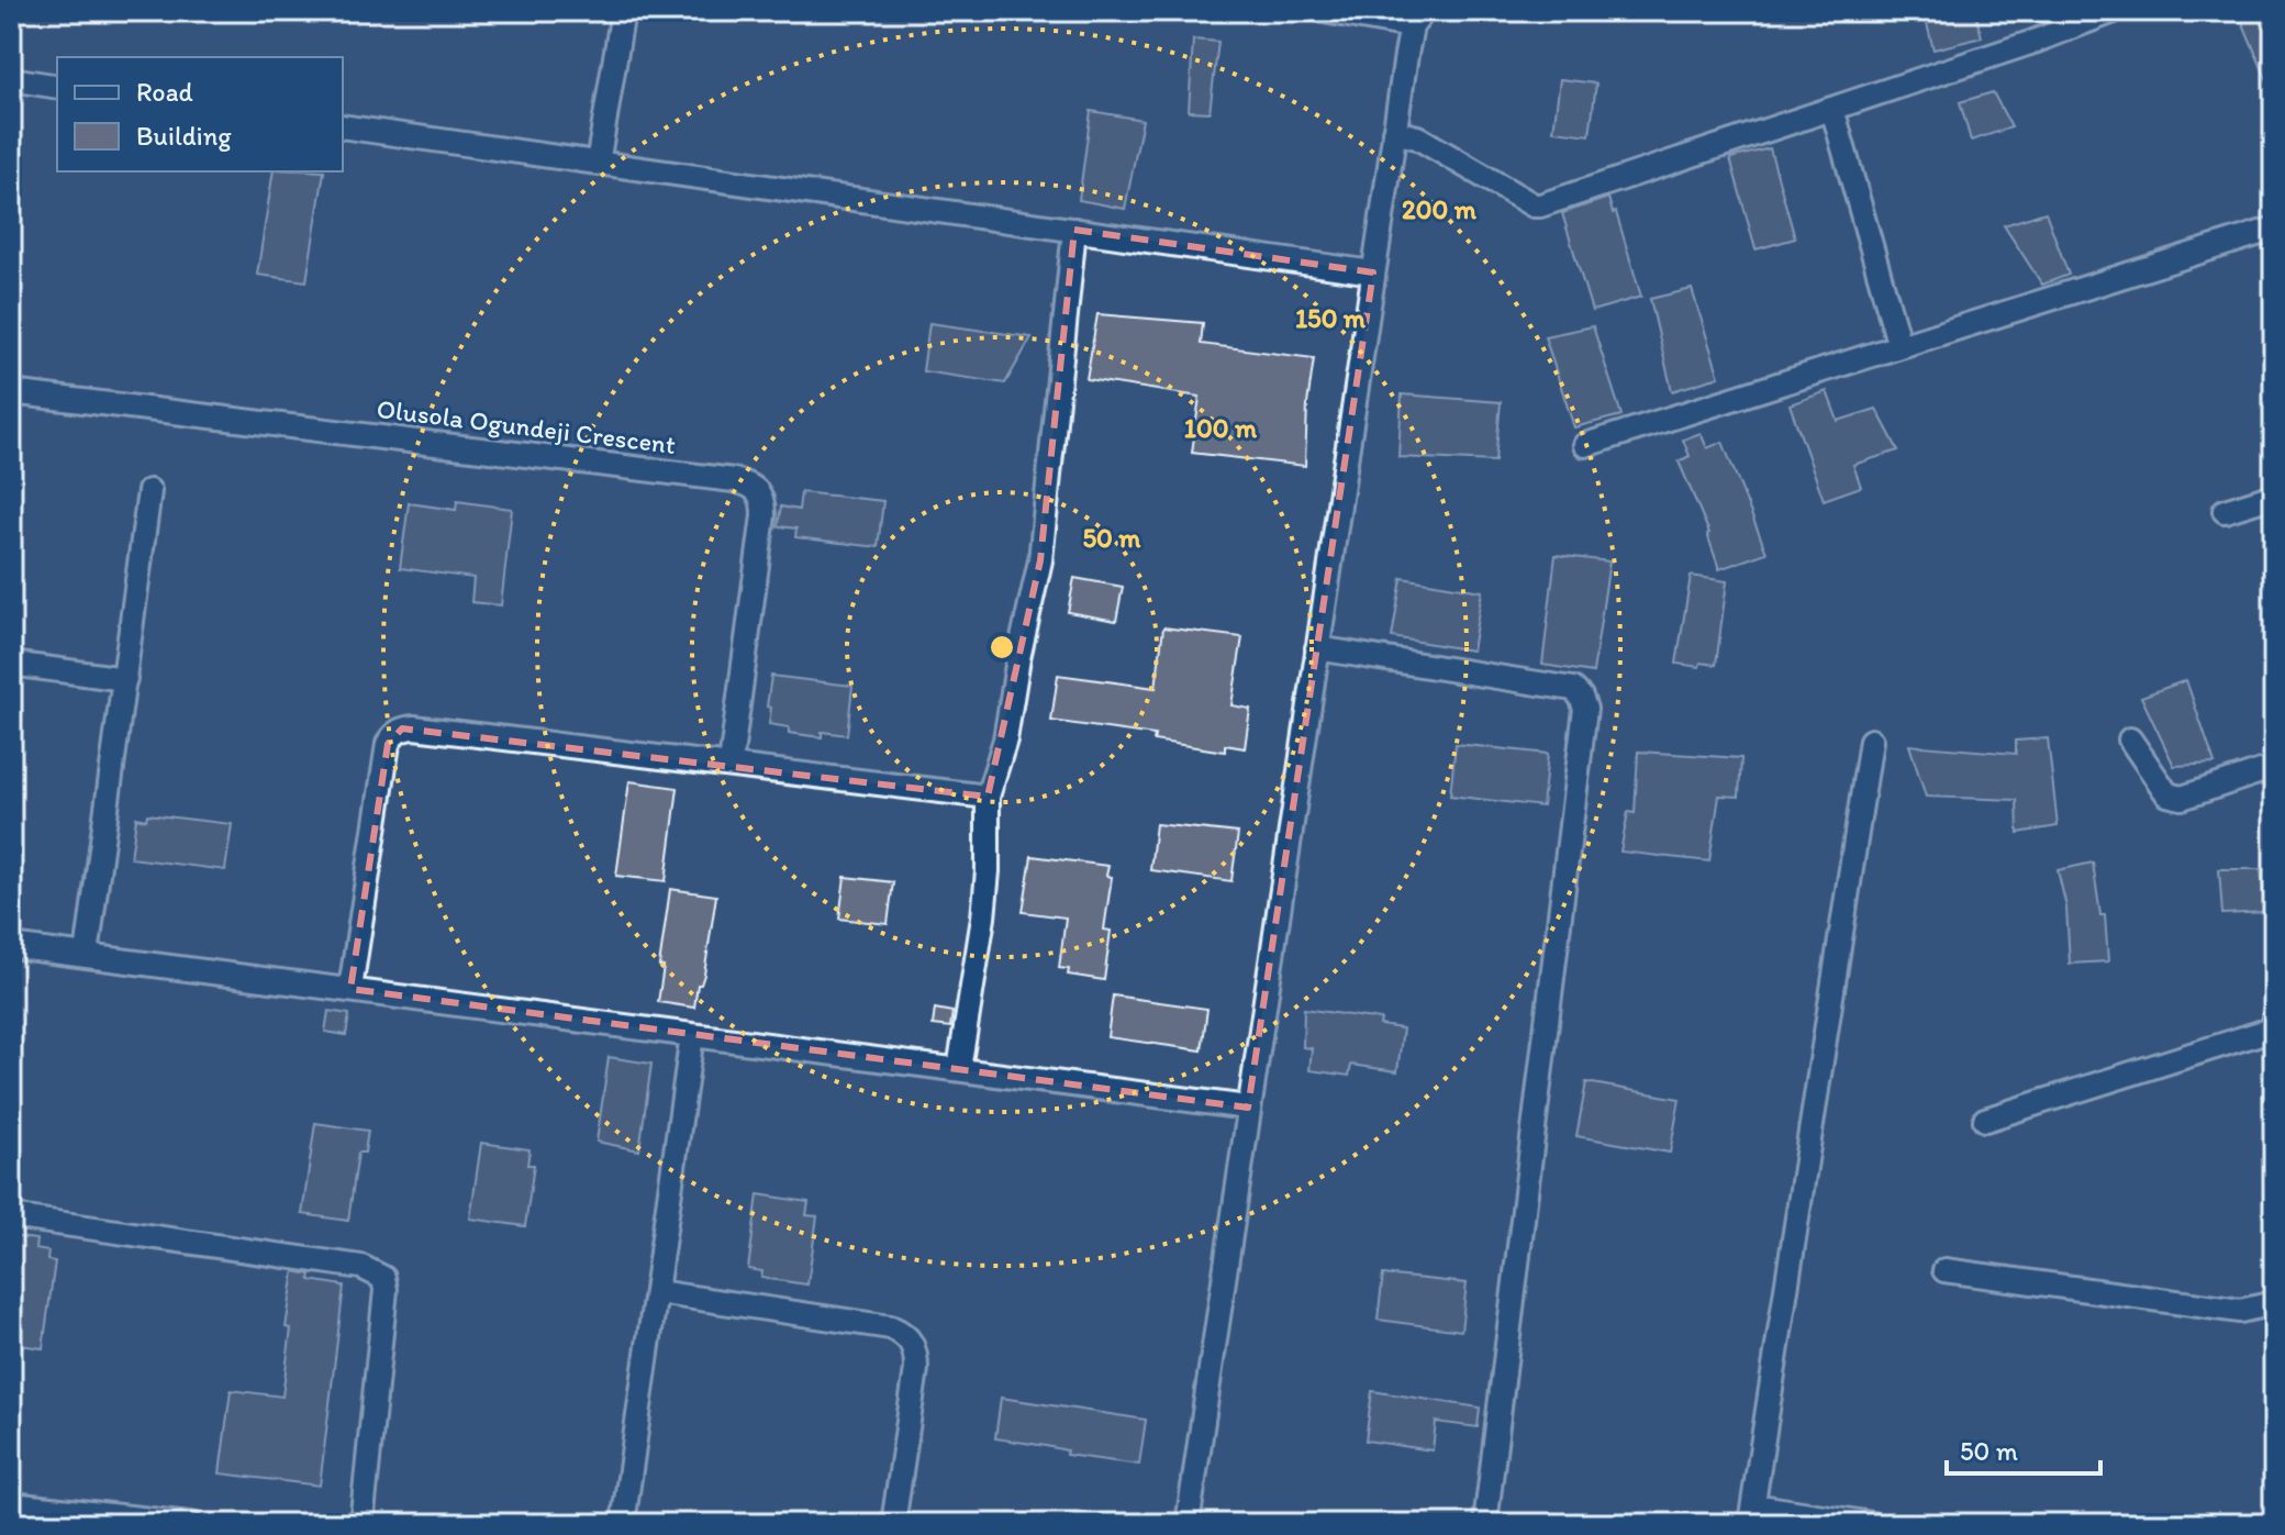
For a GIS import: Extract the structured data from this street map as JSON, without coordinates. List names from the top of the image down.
{
  "streets": {
    "street": ["Olusola Ogundeji Crescent"]
  },
  "legend": ["Road", "Building"],
  "scale_bar": "50 m",
  "rings": [
    "200 m",
    "150 m",
    "100 m",
    "50 m"
  ]
}
